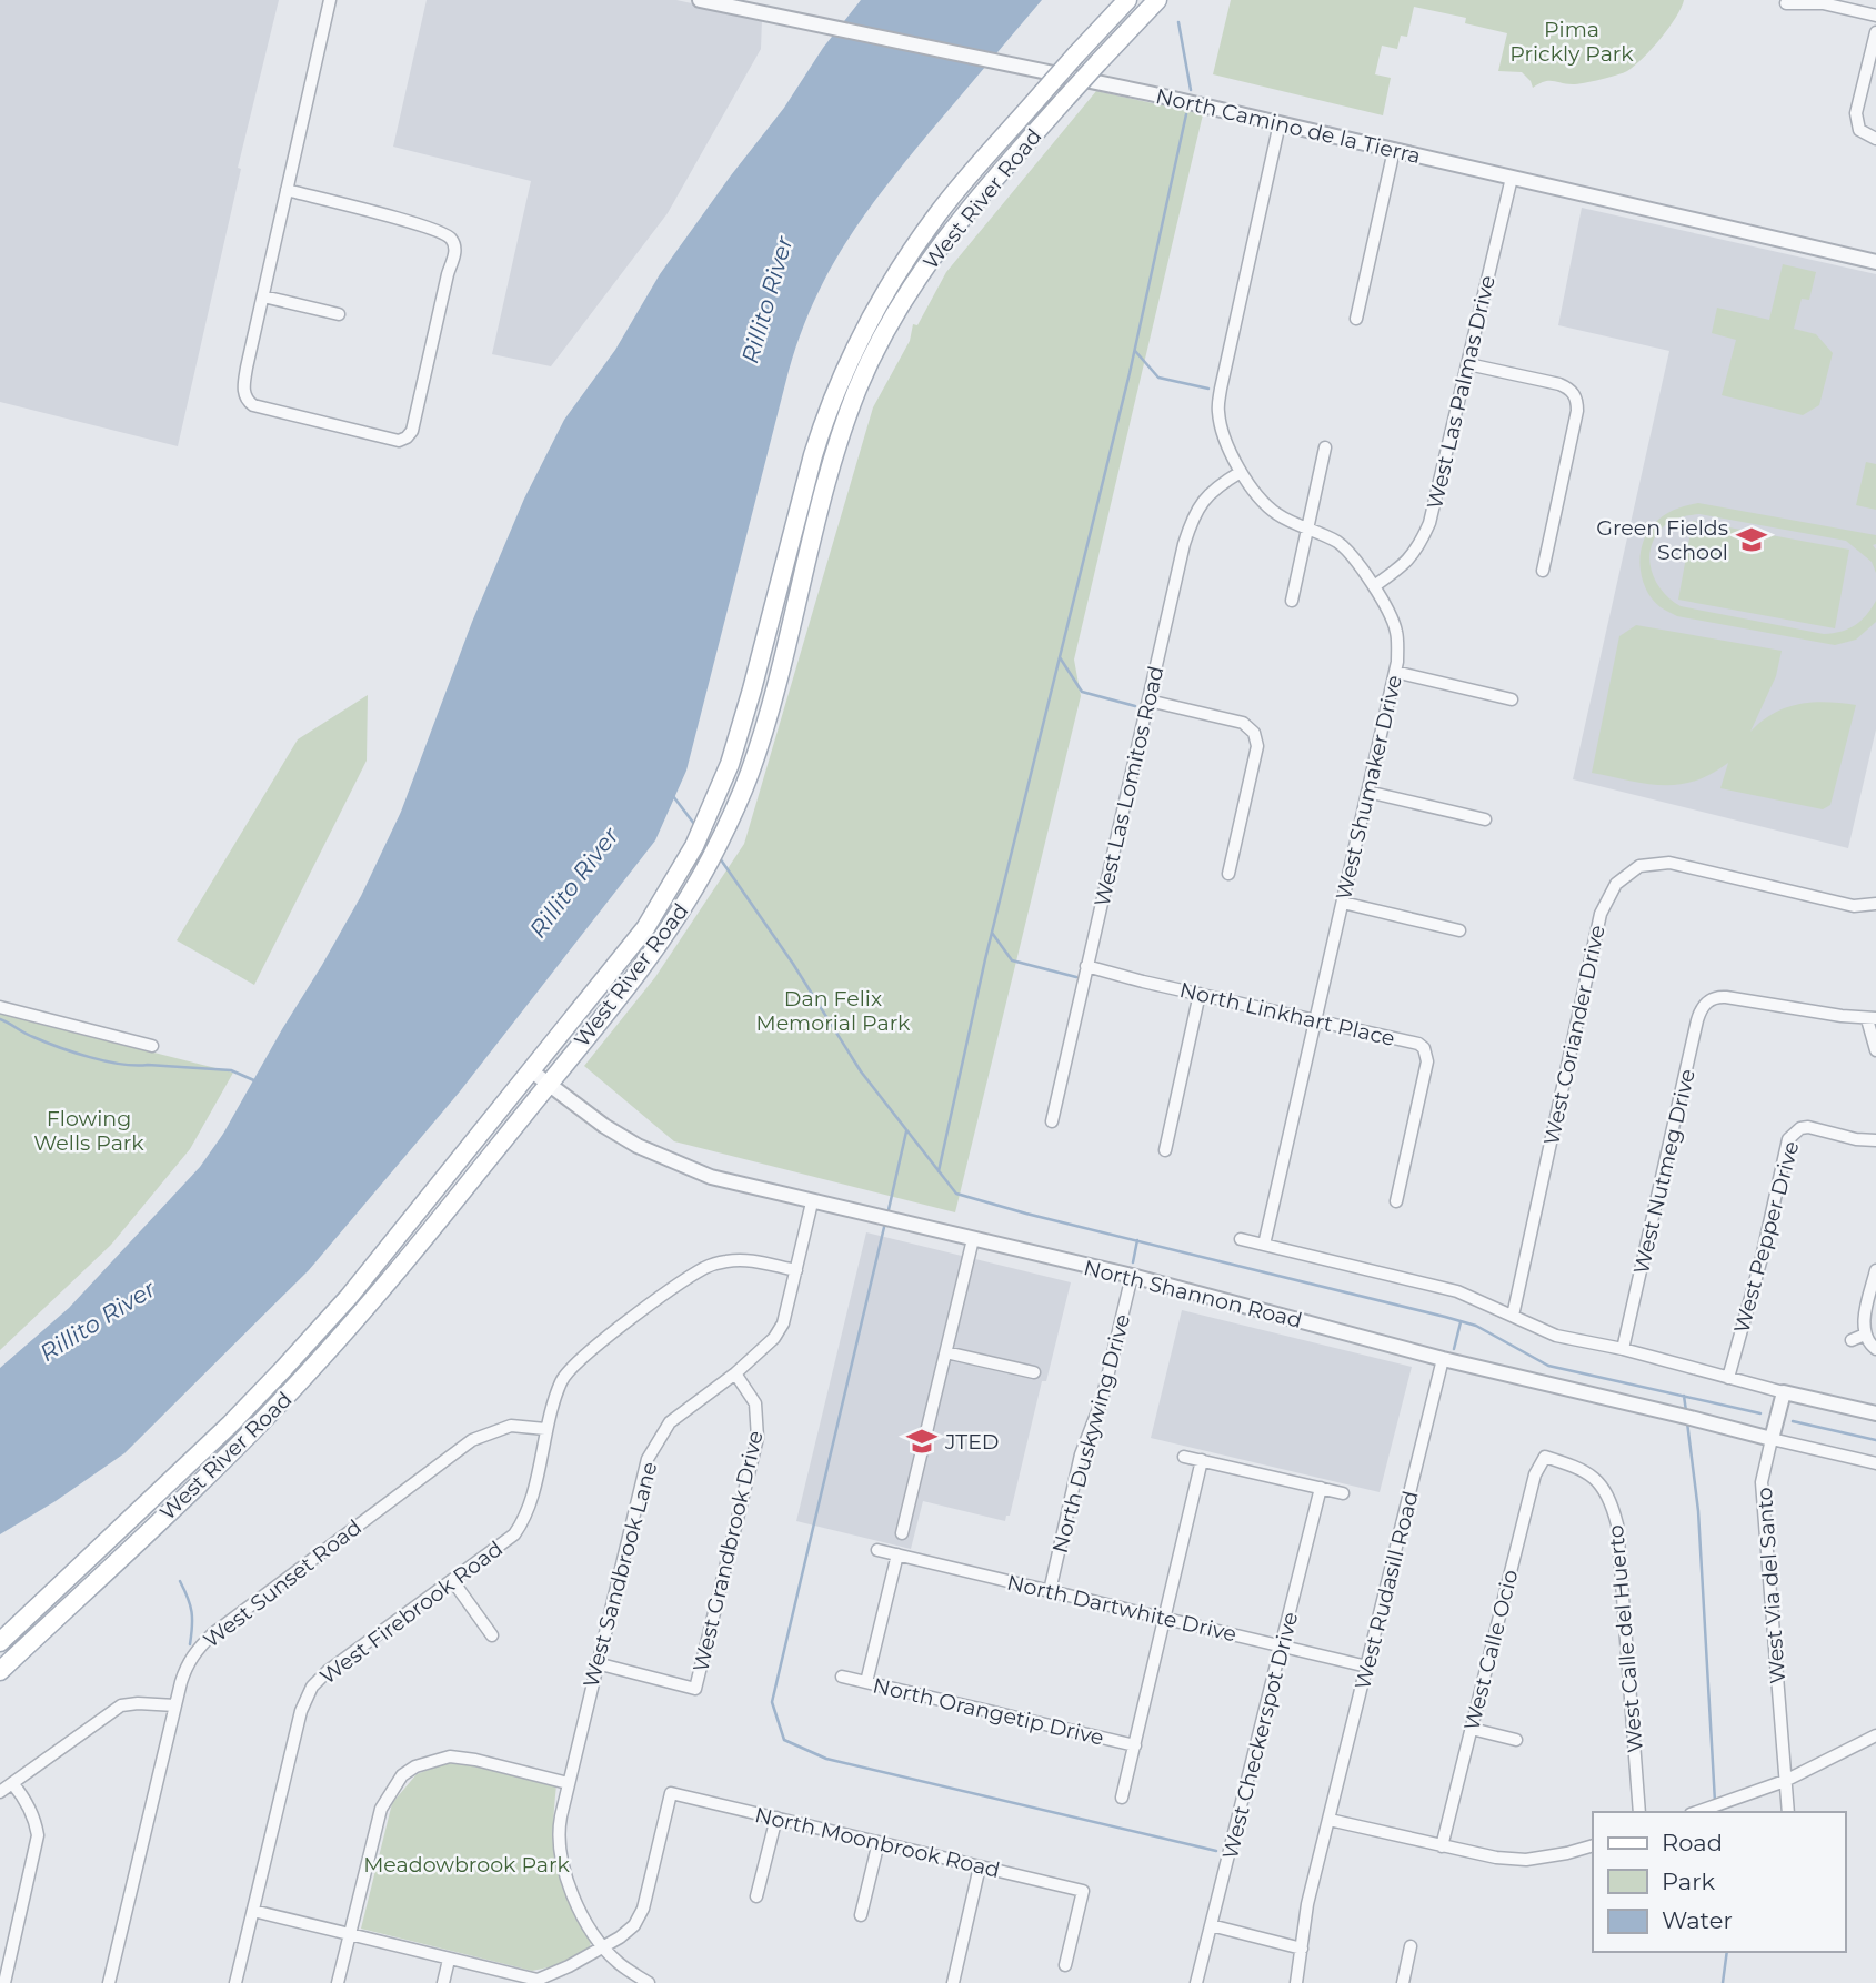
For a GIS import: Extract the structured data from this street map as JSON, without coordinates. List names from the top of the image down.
{
  "streets": {
    "main road": ["West River Road"],
    "street": [
      "North Camino de la Tierra",
      "West Las Palmas Drive",
      "West Las Lomitos Road",
      "West Shumaker Drive",
      "North Linkhart Place",
      "West Coriander Drive",
      "West Nutmeg Drive",
      "West Pepper Drive",
      "North Shannon Road",
      "North Duskywing Drive",
      "West Grandbrook Drive",
      "West Sandbrook Lane",
      "West Sunset Road",
      "West Via del Santo",
      "West Rudasill Road",
      "North Dartwhite Drive",
      "West Firebrook Road",
      "West Calle del Huerto",
      "West Calle Ocio",
      "North Orangetip Drive",
      "West Checkerspot Drive",
      "North Moonbrook Road"
    ]
  },
  "crossings": [
    ["North Camino de la Tierra", "West Las Palmas Drive"],
    ["North Camino de la Tierra", "West Shumaker Drive"],
    ["West River Road", "North Shannon Road"],
    ["West Las Palmas Drive", "West Shumaker Drive"],
    ["West Las Lomitos Road", "West Shumaker Drive"],
    ["West Las Lomitos Road", "North Linkhart Place"],
    ["West Shumaker Drive", "North Linkhart Place"],
    ["North Shannon Road", "North Duskywing Drive"],
    ["North Shannon Road", "West Sandbrook Lane"],
    ["North Shannon Road", "West Via del Santo"],
    ["North Shannon Road", "West Rudasill Road"],
    ["North Duskywing Drive", "North Dartwhite Drive"],
    ["West Grandbrook Drive", "West Sandbrook Lane"],
    ["West Sandbrook Lane", "West Firebrook Road"],
    ["West Sandbrook Lane", "North Moonbrook Road"],
    ["West Sunset Road", "West Firebrook Road"],
    ["West Rudasill Road", "North Dartwhite Drive"],
    ["North Dartwhite Drive", "West Checkerspot Drive"],
    ["West Calle del Huerto", "West Calle Ocio"]
  ],
  "water": ["Rillito River"],
  "parks": [
    "Pima Prickly Park",
    "Dan Felix Memorial Park",
    "Flowing Wells Park",
    "Meadowbrook Park"
  ],
  "places": {
    "school or university": ["Green Fields School", "JTED"]
  },
  "legend": ["Road", "Park", "Water"]
}
